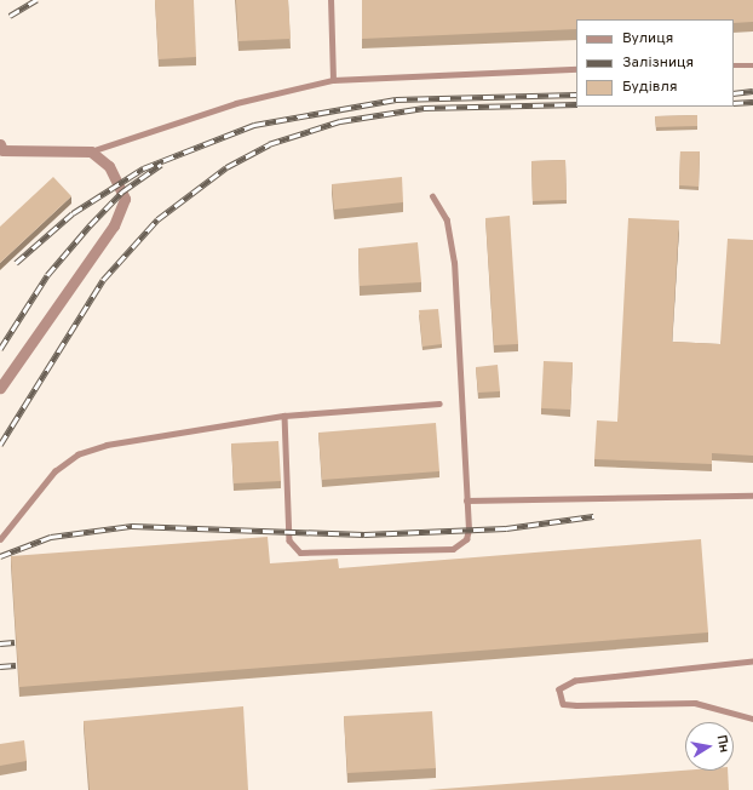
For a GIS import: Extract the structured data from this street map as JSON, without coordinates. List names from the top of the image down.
{
  "legend": ["Вулиця", "Залізниця", "Будівля"],
  "north": "right"
}
